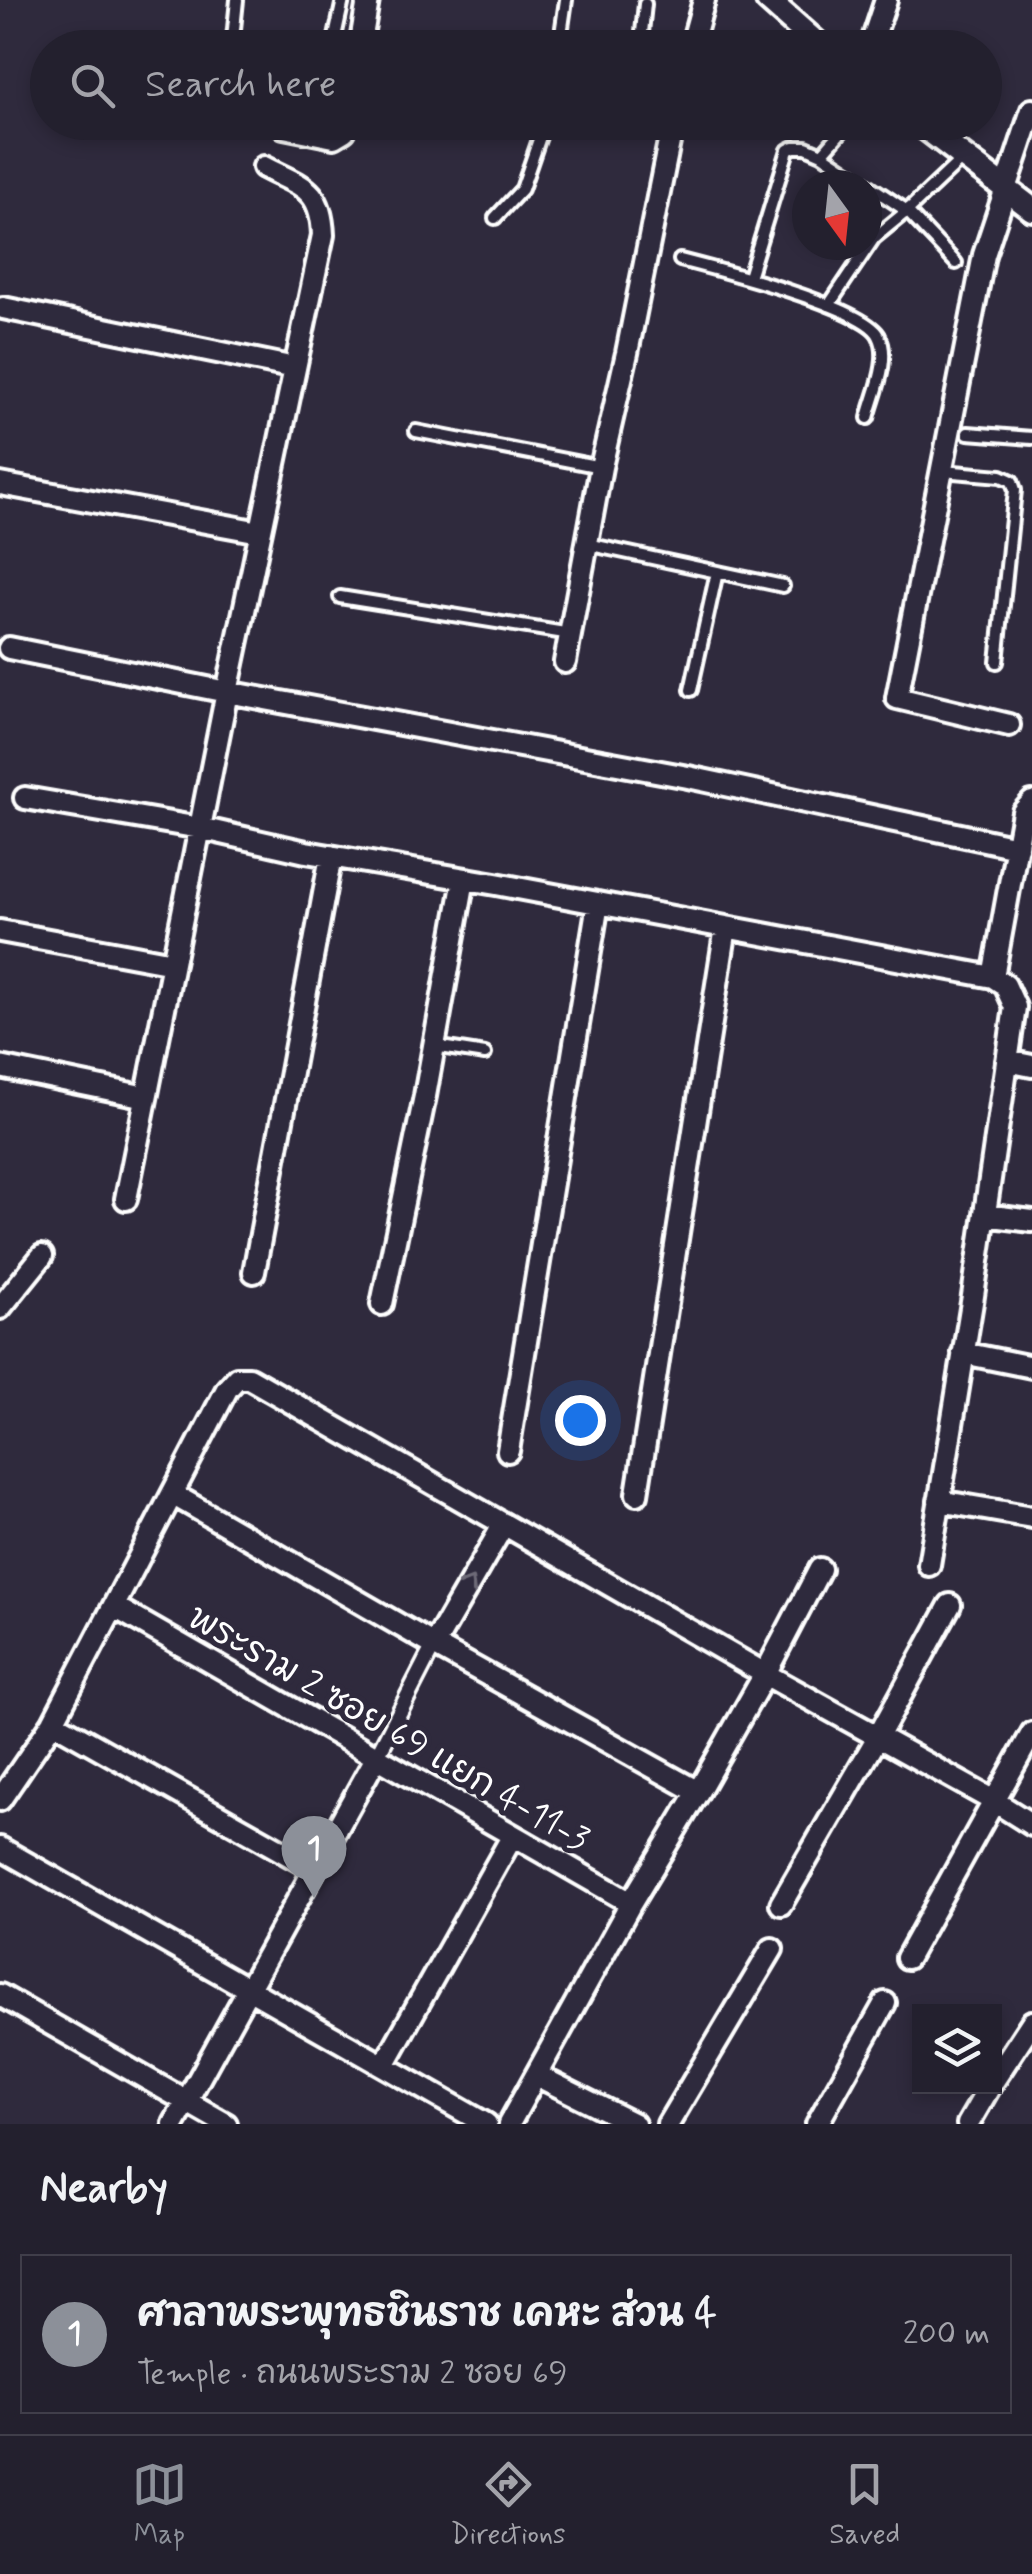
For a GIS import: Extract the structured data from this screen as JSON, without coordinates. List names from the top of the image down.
{
  "streets": {
    "street": ["พระราม 2 ซอย 69 แยก 4-11-3"]
  },
  "north": "bottom",
  "page": {
    "search": "Search here",
    "pins": "1",
    "heading": "Nearby",
    "list": [
      {
        "mark": "1",
        "name": "ศาลาพระพุทธชินราช เคหะ ส่วน 4",
        "note": "Temple · ถนนพระราม 2 ซอย 69",
        "value": "200 m"
      }
    ],
    "nav": ["Map", "Directions", "Saved"]
  }
}
